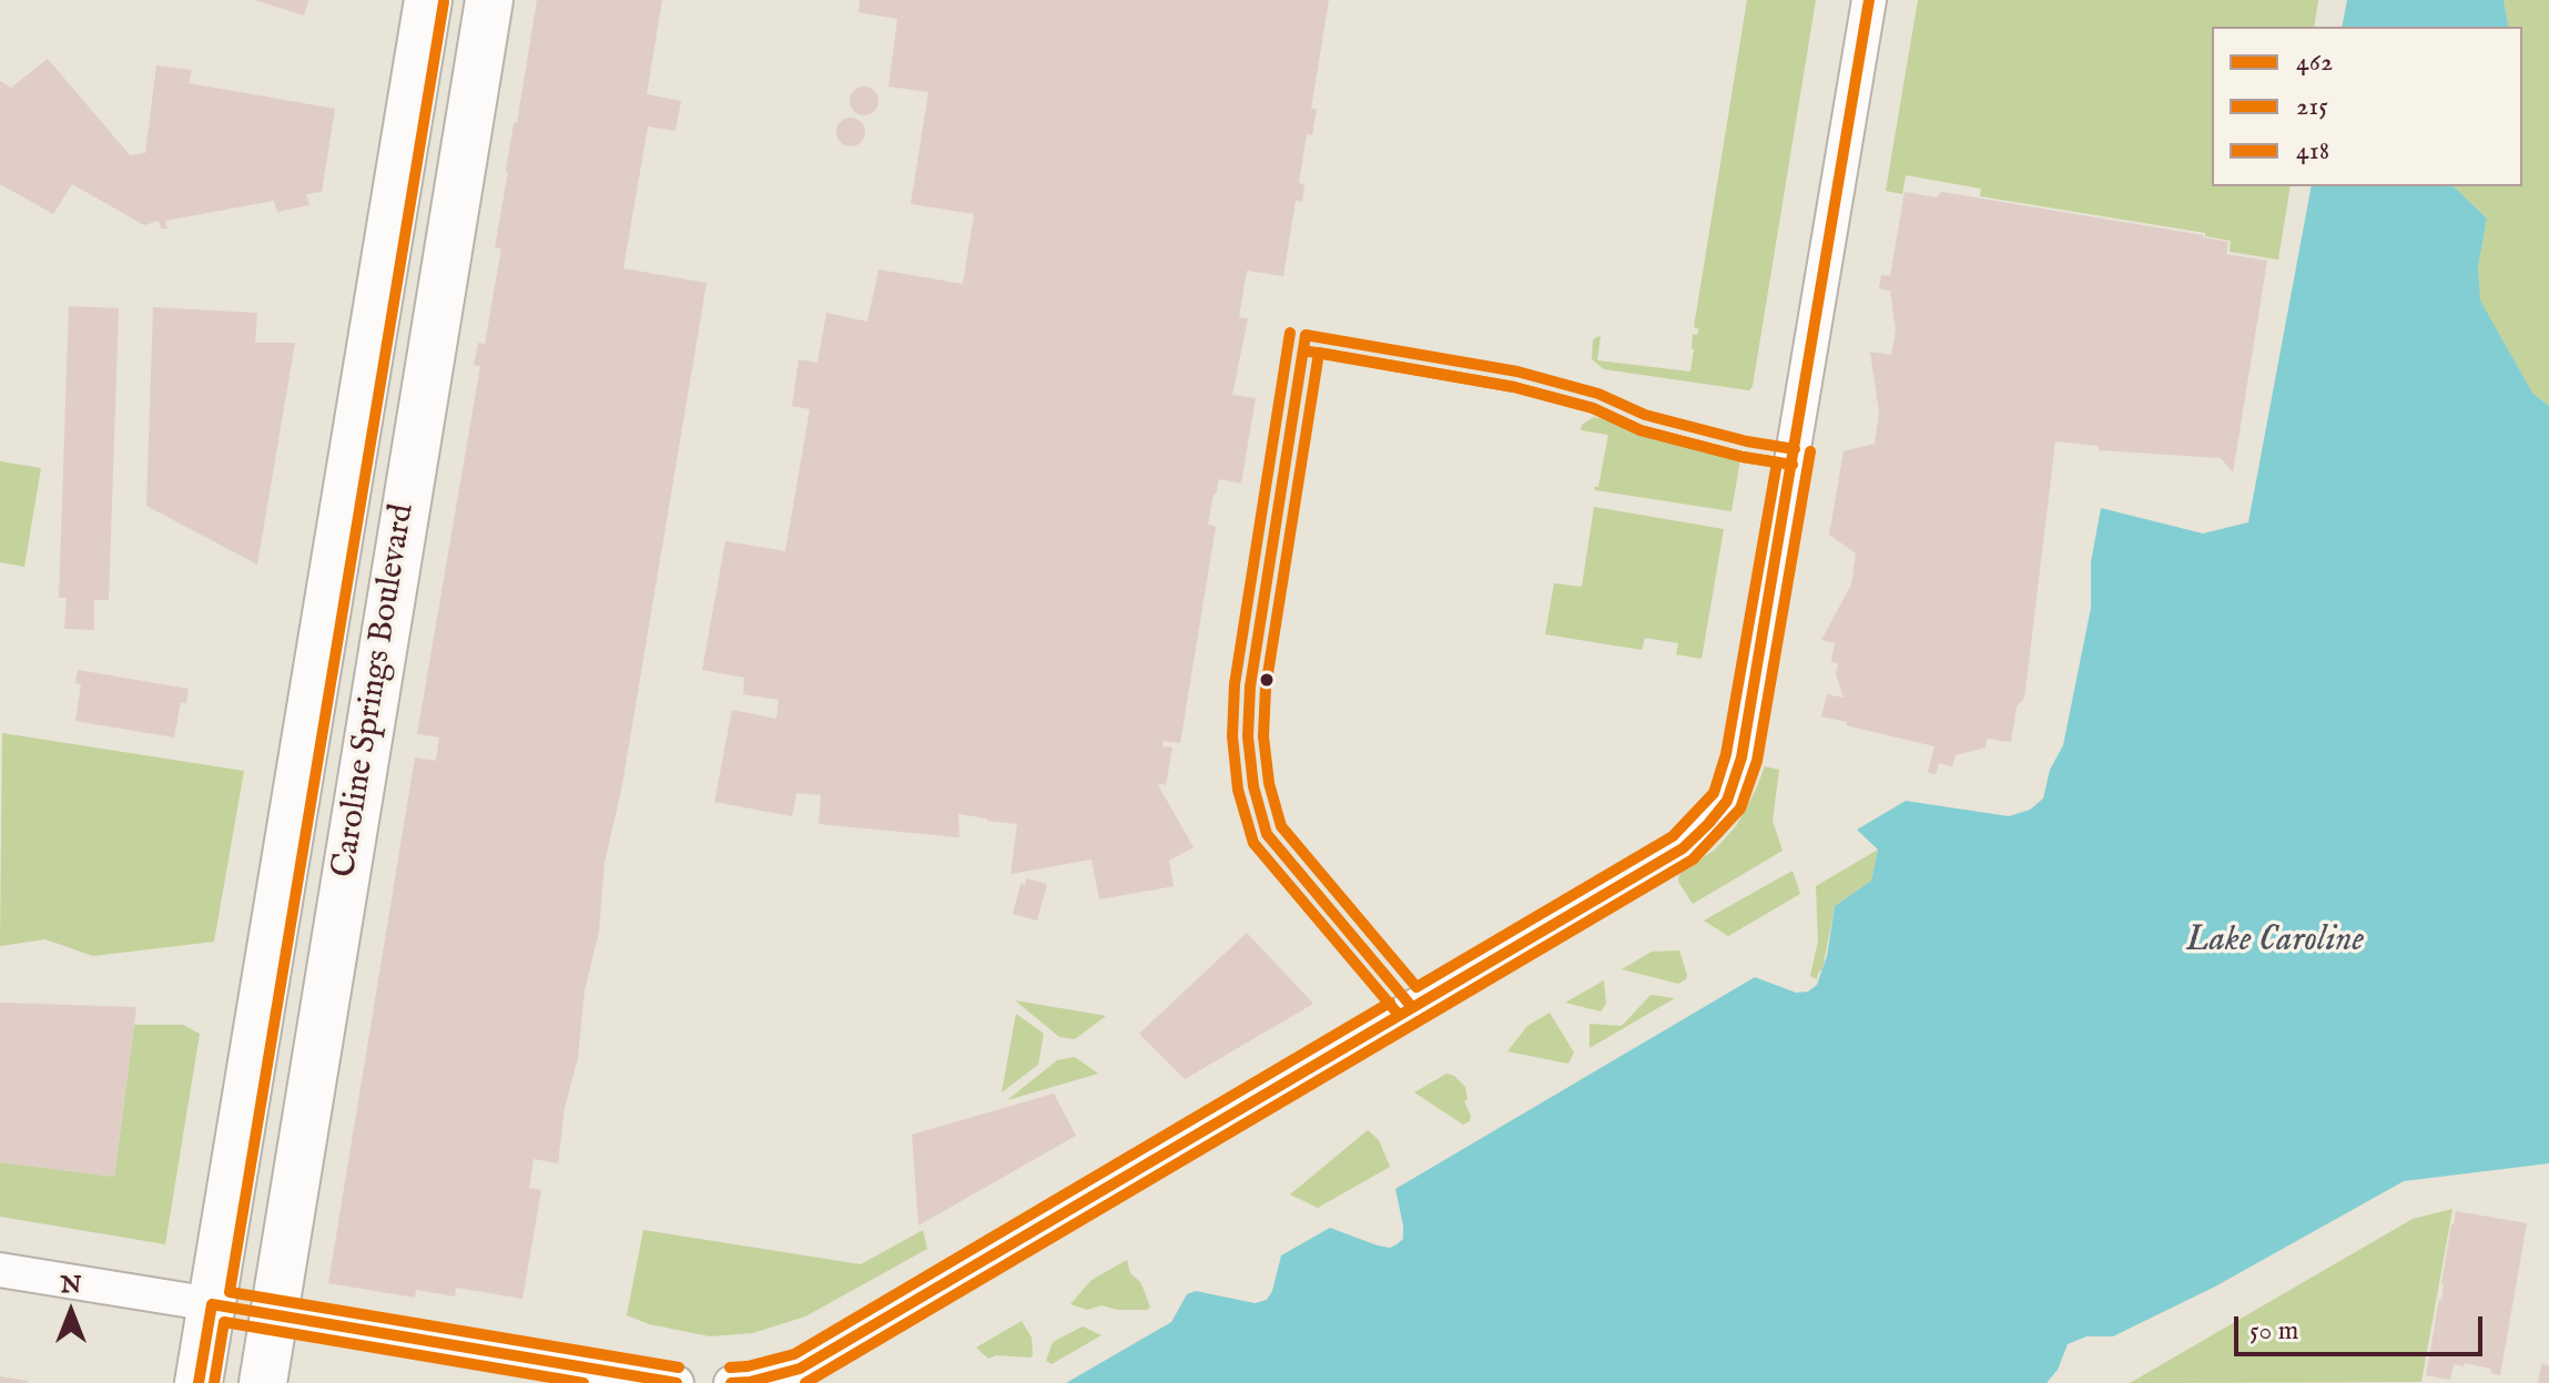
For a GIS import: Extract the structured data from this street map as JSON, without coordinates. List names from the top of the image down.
{
  "streets": {
    "main road": ["Caroline Springs Boulevard"]
  },
  "water": ["Lake Caroline"],
  "lines": ["transit line 462", "transit line 418", "transit line 215"],
  "legend": ["462", "215", "418"],
  "scale_bar": "50 m",
  "north": "top"
}
